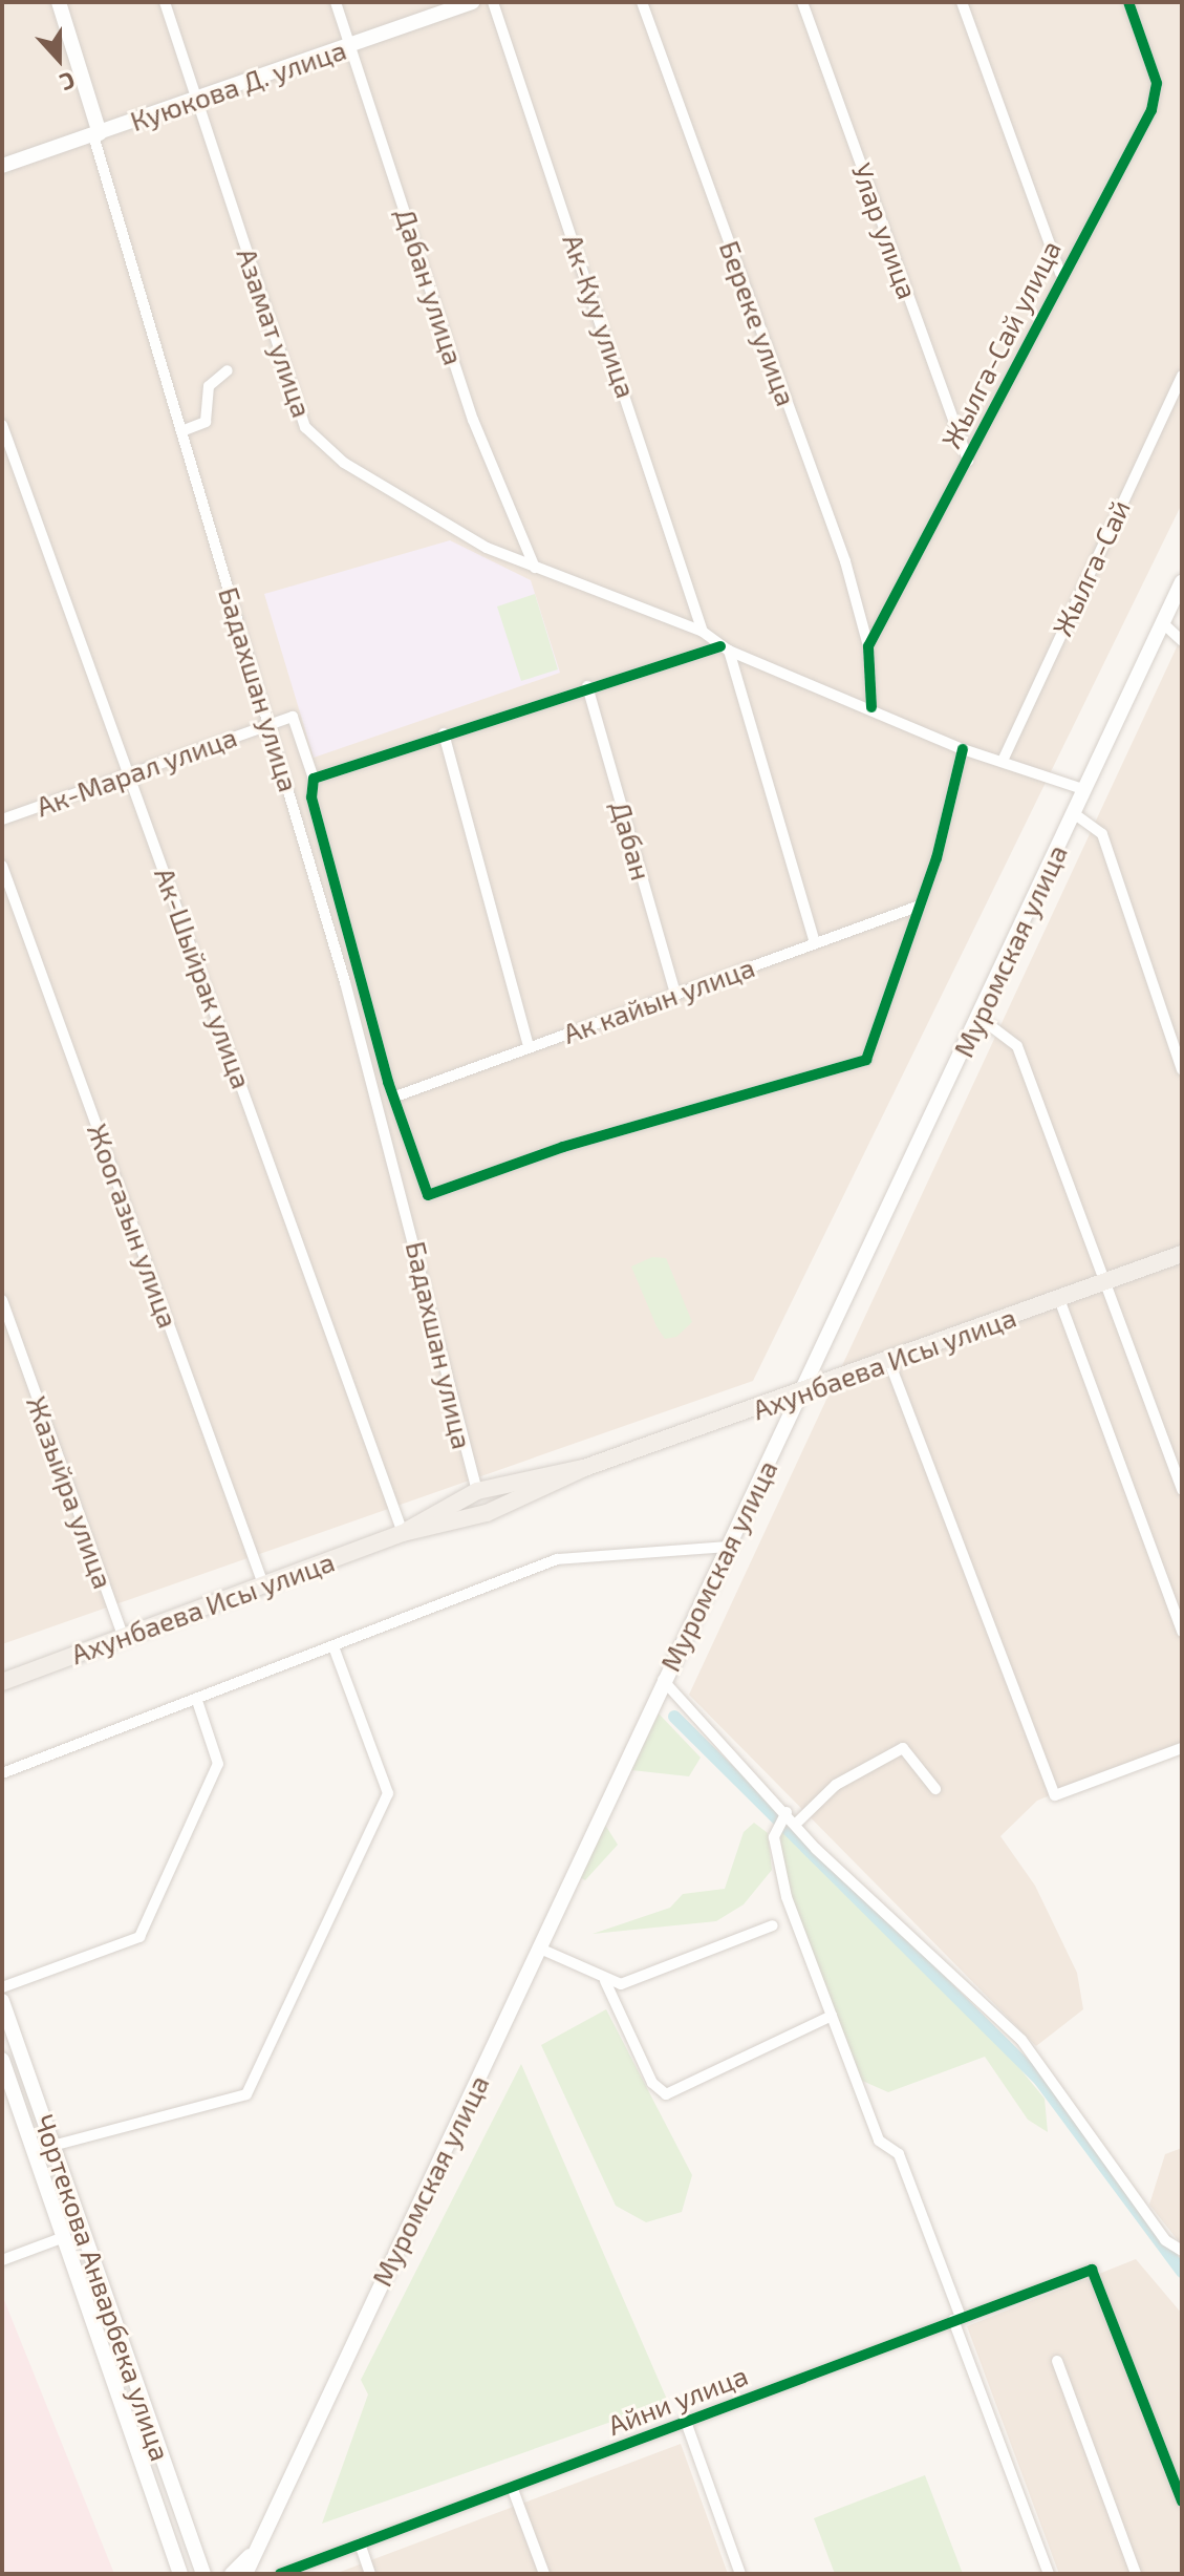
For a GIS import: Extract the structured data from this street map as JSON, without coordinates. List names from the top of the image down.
{
  "streets": {
    "main road": [
      "Куюкова Д. улица",
      "Муромская улица",
      "Ахунбаева Исы улица",
      "Чортекова Анварбека улица"
    ],
    "street": [
      "Улар улица",
      "Дабан улица",
      "Ак-Куу улица",
      "Береке улица",
      "Азамат улица",
      "Жылга-Сай улица",
      "Жылга-Сай",
      "Бадахшан улица",
      "Ак-Марал улица",
      "Дабан",
      "Ак-Шыйрак улица",
      "Ак кайын улица",
      "Жоогазын улица",
      "Жазыйра улица",
      "Айни улица"
    ]
  },
  "crossings": [
    ["Куюкова Д. улица", "Дабан улица"],
    ["Куюкова Д. улица", "Азамат улица"],
    ["Куюкова Д. улица", "Бадахшан улица"],
    ["Улар улица", "Жылга-Сай улица"],
    ["Дабан улица", "Азамат улица"],
    ["Ак-Куу улица", "Азамат улица"],
    ["Береке улица", "Жылга-Сай улица"],
    ["Бадахшан улица", "Ак-Марал улица"],
    ["Бадахшан улица", "Ахунбаева Исы улица"],
    ["Ак-Марал улица", "Ак-Шыйрак улица"],
    ["Дабан", "Ак кайын улица"],
    ["Муромская улица", "Ахунбаева Исы улица"],
    ["Ак-Шыйрак улица", "Ахунбаева Исы улица"],
    ["Жоогазын улица", "Ахунбаева Исы улица"],
    ["Ахунбаева Исы улица", "Жазыйра улица"]
  ],
  "north": "bottom"
}
